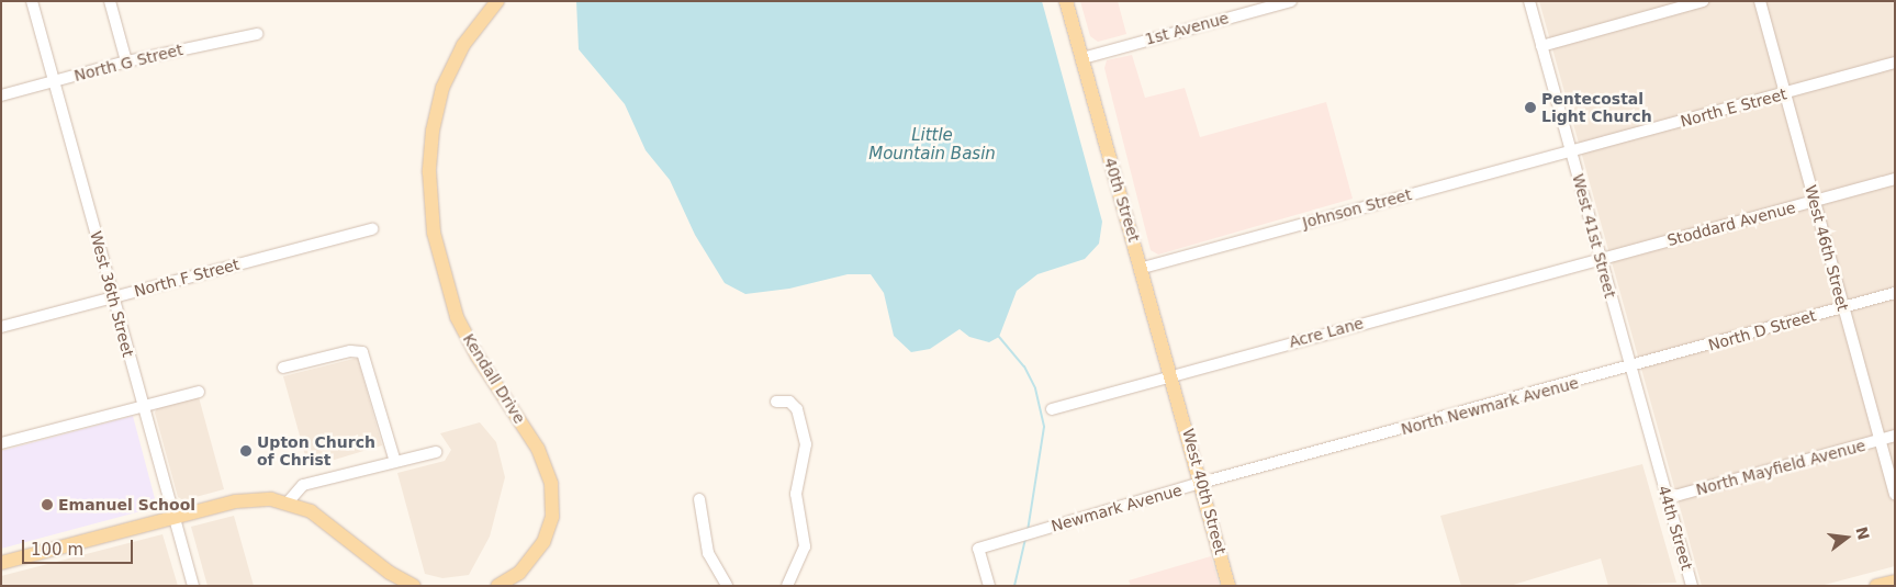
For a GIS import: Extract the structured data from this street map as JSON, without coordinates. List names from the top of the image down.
{
  "streets": {
    "main road": ["40th Street", "Kendall Drive", "West 40th Street"],
    "street": [
      "1st Avenue",
      "North G Street",
      "North E Street",
      "Johnson Street",
      "Stoddard Avenue",
      "West 41st Street",
      "West 46th Street",
      "North F Street",
      "West 36th Street",
      "North D Street",
      "Acre Lane",
      "North Newmark Avenue",
      "North Mayfield Avenue",
      "Newmark Avenue",
      "44th Street"
    ]
  },
  "crossings": [
    ["1st Avenue", "40th Street"],
    ["North G Street", "West 36th Street"],
    ["North E Street", "Johnson Street"],
    ["North E Street", "West 41st Street"],
    ["North E Street", "West 46th Street"],
    ["40th Street", "Johnson Street"],
    ["40th Street", "Acre Lane"],
    ["40th Street", "West 40th Street"],
    ["Johnson Street", "West 41st Street"],
    ["Stoddard Avenue", "West 41st Street"],
    ["Stoddard Avenue", "West 46th Street"],
    ["Stoddard Avenue", "Acre Lane"],
    ["West 41st Street", "North D Street"],
    ["West 41st Street", "Acre Lane"],
    ["West 41st Street", "North Newmark Avenue"],
    ["West 41st Street", "44th Street"],
    ["West 46th Street", "North D Street"],
    ["West 46th Street", "North Mayfield Avenue"],
    ["North F Street", "West 36th Street"],
    ["North D Street", "North Newmark Avenue"],
    ["North Newmark Avenue", "Newmark Avenue"],
    ["North Mayfield Avenue", "44th Street"],
    ["West 40th Street", "Newmark Avenue"]
  ],
  "water": ["Little Mountain Basin"],
  "places": ["Pentecostal Light Church", "Upton Church of Christ", "Emanuel School"],
  "scale_bar": "100 m",
  "north": "right"
}
